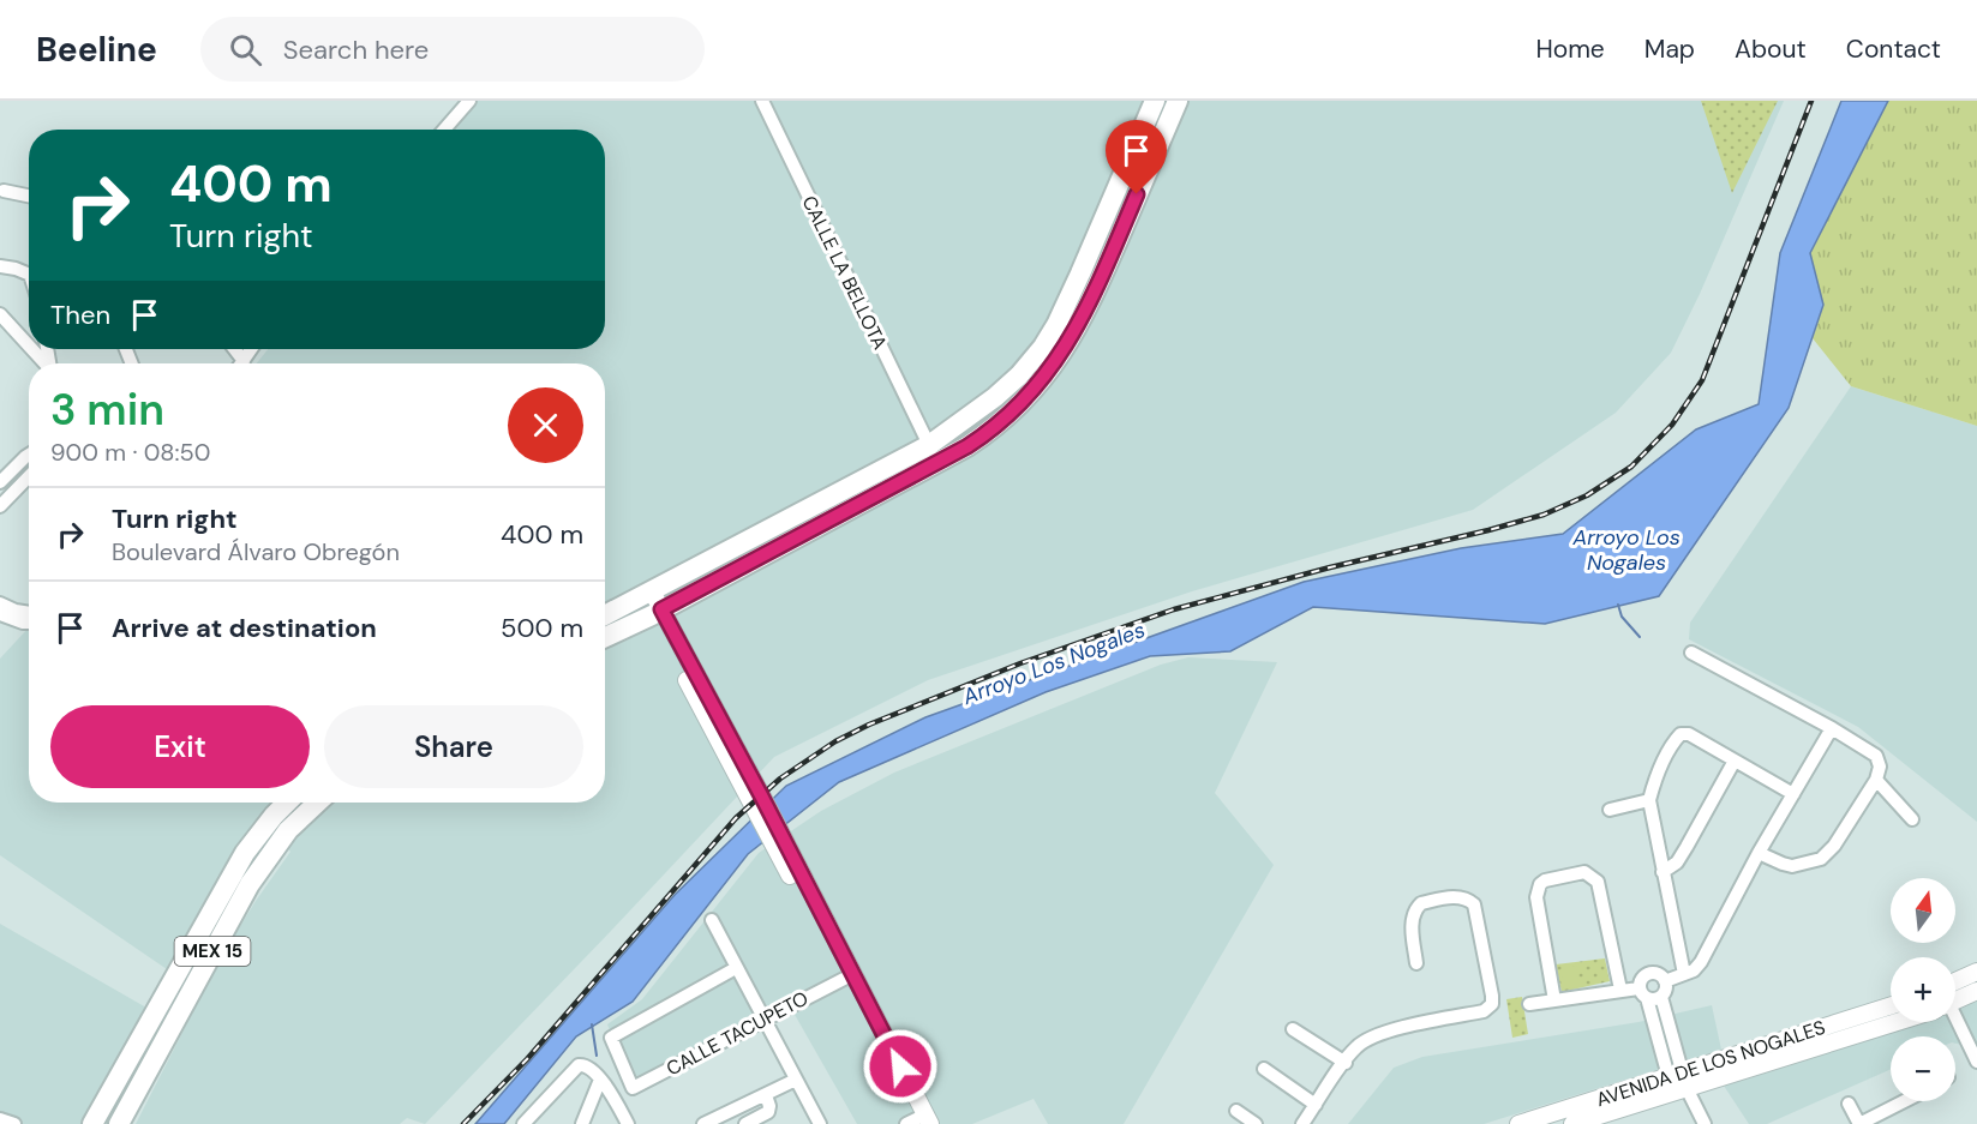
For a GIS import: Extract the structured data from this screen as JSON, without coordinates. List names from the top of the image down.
{
  "streets": {
    "highway": ["MEX 15"],
    "main road": ["AVENIDA DE LOS NOGALES"],
    "street": ["CALLE LA BELLOTA", "CALLE TACUPETO"]
  },
  "water": ["Arroyo Los Nogales"],
  "north": "top",
  "page": {
    "header": "Beeline",
    "search": "Search here",
    "nav": [
      "Home",
      "Map",
      "About",
      "Contact"
    ],
    "turn": ["400 m", "Turn right"],
    "then": "Then",
    "heading": ["3 min", "900 m · 08:50"],
    "list": [
      {
        "name": "Turn right",
        "note": "Boulevard Álvaro Obregón",
        "value": "400 m"
      },
      {
        "name": "Arrive at destination",
        "value": "500 m"
      }
    ],
    "buttons": ["Exit", "Share"],
    "map_buttons": ["+", "−"]
  }
}
